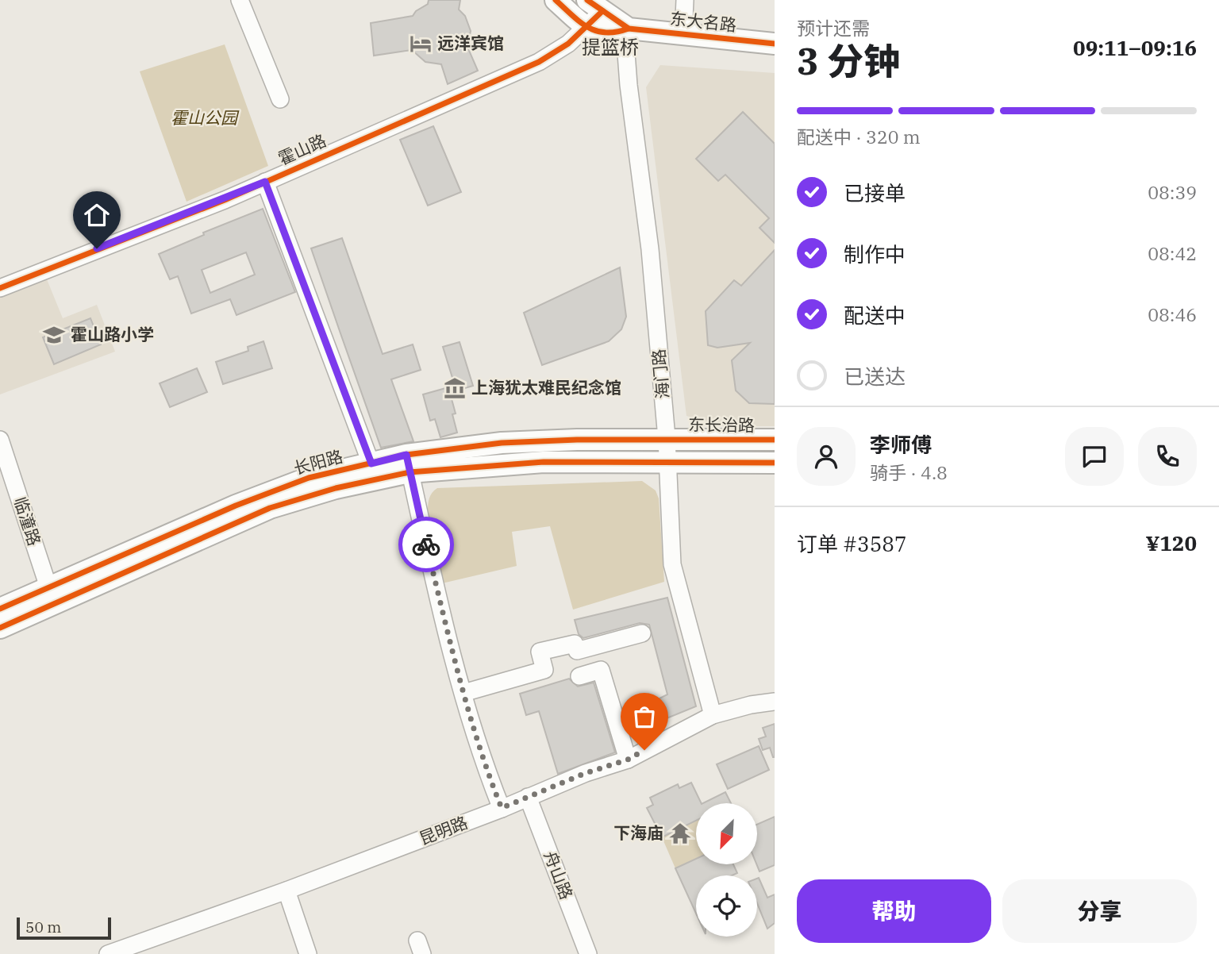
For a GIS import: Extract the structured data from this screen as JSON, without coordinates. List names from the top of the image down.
{
  "streets": {
    "main road": ["东大名路", "东长治路", "长阳路"],
    "street": [
      "霍山路",
      "海门路",
      "临潼路",
      "昆明路",
      "舟山路"
    ]
  },
  "crossings": [
    ["东大名路", "霍山路"],
    ["东大名路", "海门路"],
    ["海门路", "东长治路"],
    ["海门路", "长阳路"],
    ["海门路", "昆明路"],
    ["东长治路", "长阳路"],
    ["长阳路", "临潼路"],
    ["昆明路", "舟山路"]
  ],
  "districts": ["提篮桥"],
  "parks": ["霍山公园"],
  "places": {
    "hotel": ["远洋宾馆"],
    "school or university": ["霍山路小学"],
    "museum": ["上海犹太难民纪念馆"],
    "temple": ["下海庙"]
  },
  "scale_bar": "50 m",
  "north": "bottom left",
  "page": {
    "heading": ["3 分钟", "预计还需", "09:11–09:16"],
    "panel": [
      "李师傅",
      "骑手 · 4.8",
      "订单 #3587",
      "¥120"
    ],
    "bar": "配送中 · 320 m",
    "list": [
      ["已接单", "08:39"],
      ["制作中", "08:42"],
      ["配送中", "08:46"],
      "已送达"
    ],
    "buttons": ["帮助", "分享"],
    "scale": "50 m"
  }
}
